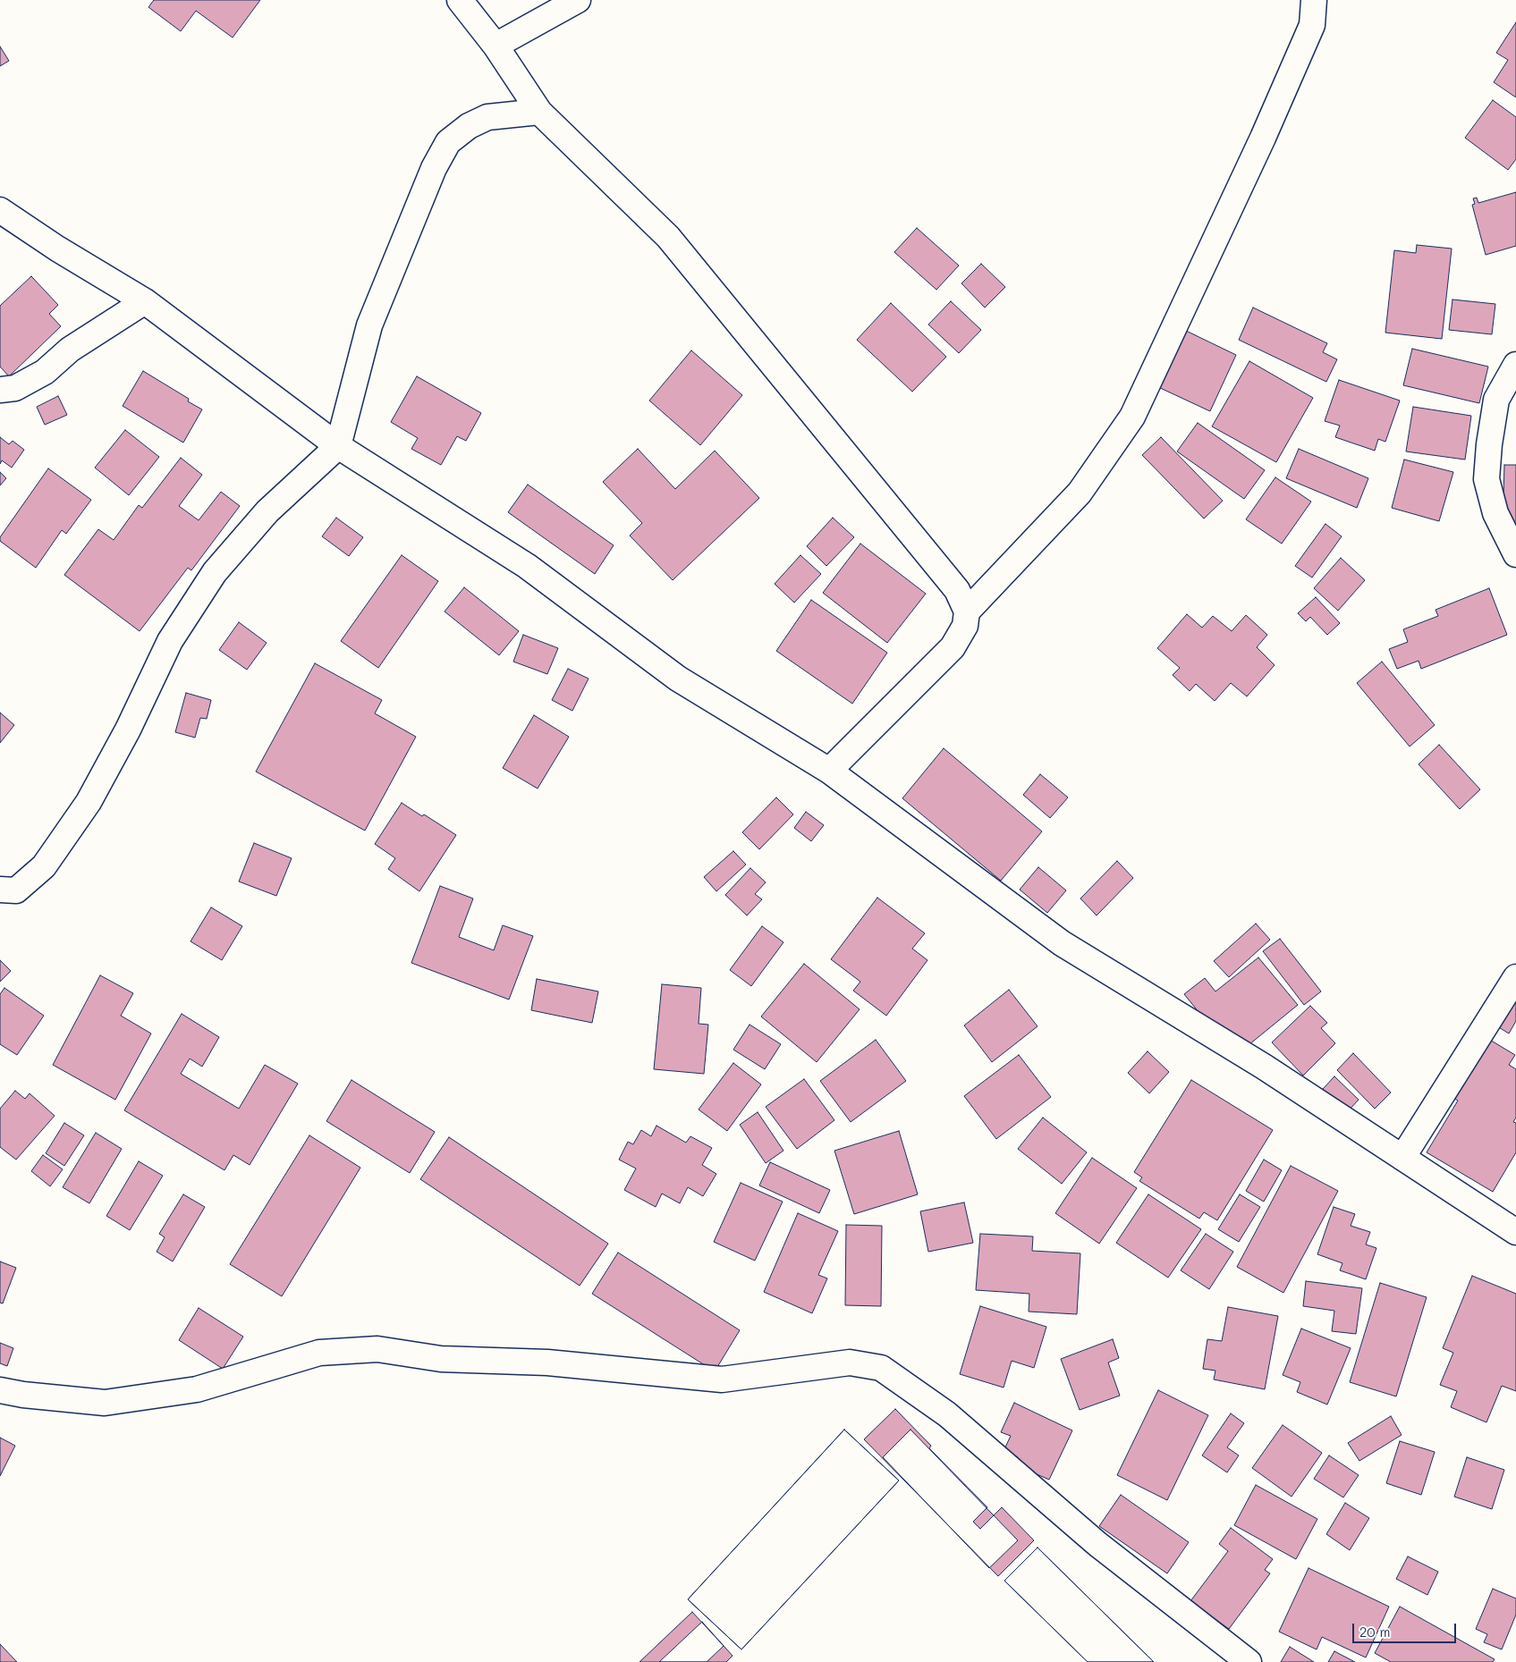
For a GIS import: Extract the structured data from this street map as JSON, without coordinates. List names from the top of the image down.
{
  "scale_bar": "20 m"
}
